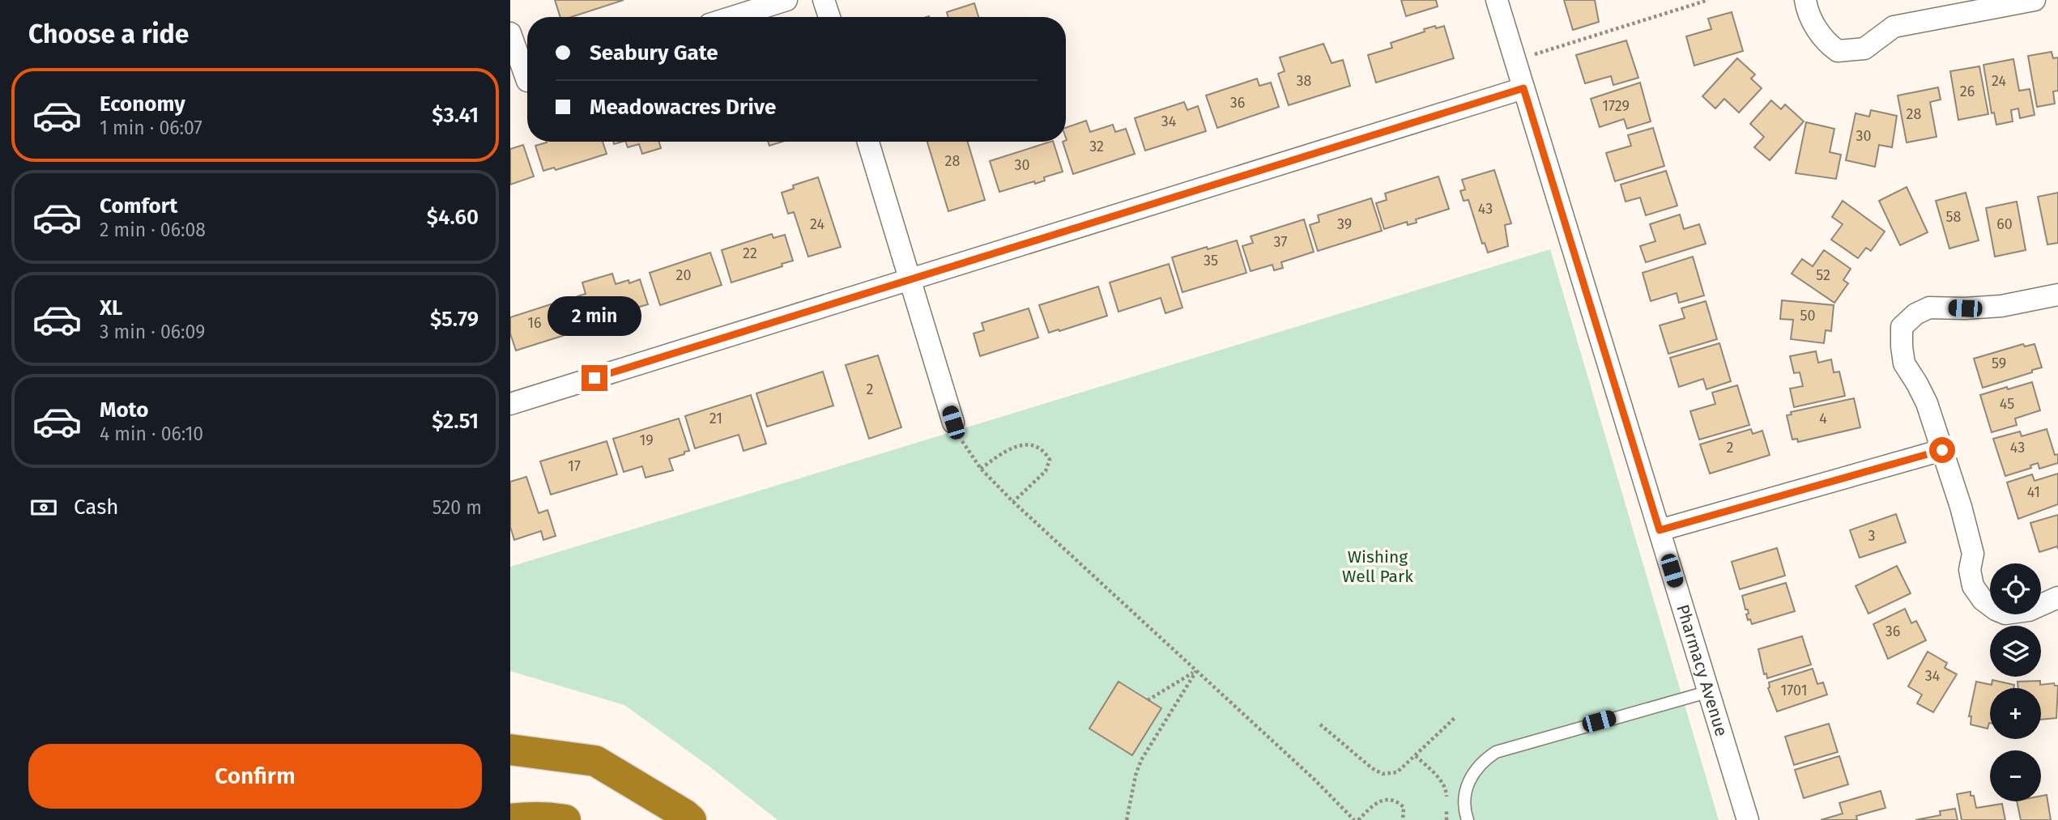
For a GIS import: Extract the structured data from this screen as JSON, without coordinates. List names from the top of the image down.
{
  "streets": {
    "street": ["Pharmacy Avenue"]
  },
  "parks": ["Wishing Well Park"],
  "house_numbers": [
    "38",
    "24",
    "26",
    "36",
    "1729",
    "28",
    "34",
    "30",
    "32",
    "28",
    "30",
    "43",
    "58",
    "24",
    "39",
    "60",
    "37",
    "22",
    "35",
    "20",
    "52",
    "50",
    "16",
    "59",
    "2",
    "45",
    "21",
    "4",
    "19",
    "2",
    "43",
    "17",
    "41",
    "3",
    "36",
    "34",
    "1701"
  ],
  "page": {
    "heading": "Choose a ride",
    "banner": ["Seabury Gate", "Meadowacres Drive"],
    "list": [
      {
        "name": "Economy",
        "note": "1 min · 06:07",
        "value": "$3.41"
      },
      {
        "name": "Comfort",
        "note": "2 min · 06:08",
        "value": "$4.60"
      },
      {
        "name": "XL",
        "note": "3 min · 06:09",
        "value": "$5.79"
      },
      {
        "name": "Moto",
        "note": "4 min · 06:10",
        "value": "$2.51"
      }
    ],
    "bubble": "2 min",
    "pay": ["Cash", "520 m"],
    "map_buttons": ["+", "−"],
    "buttons": "Confirm"
  }
}
